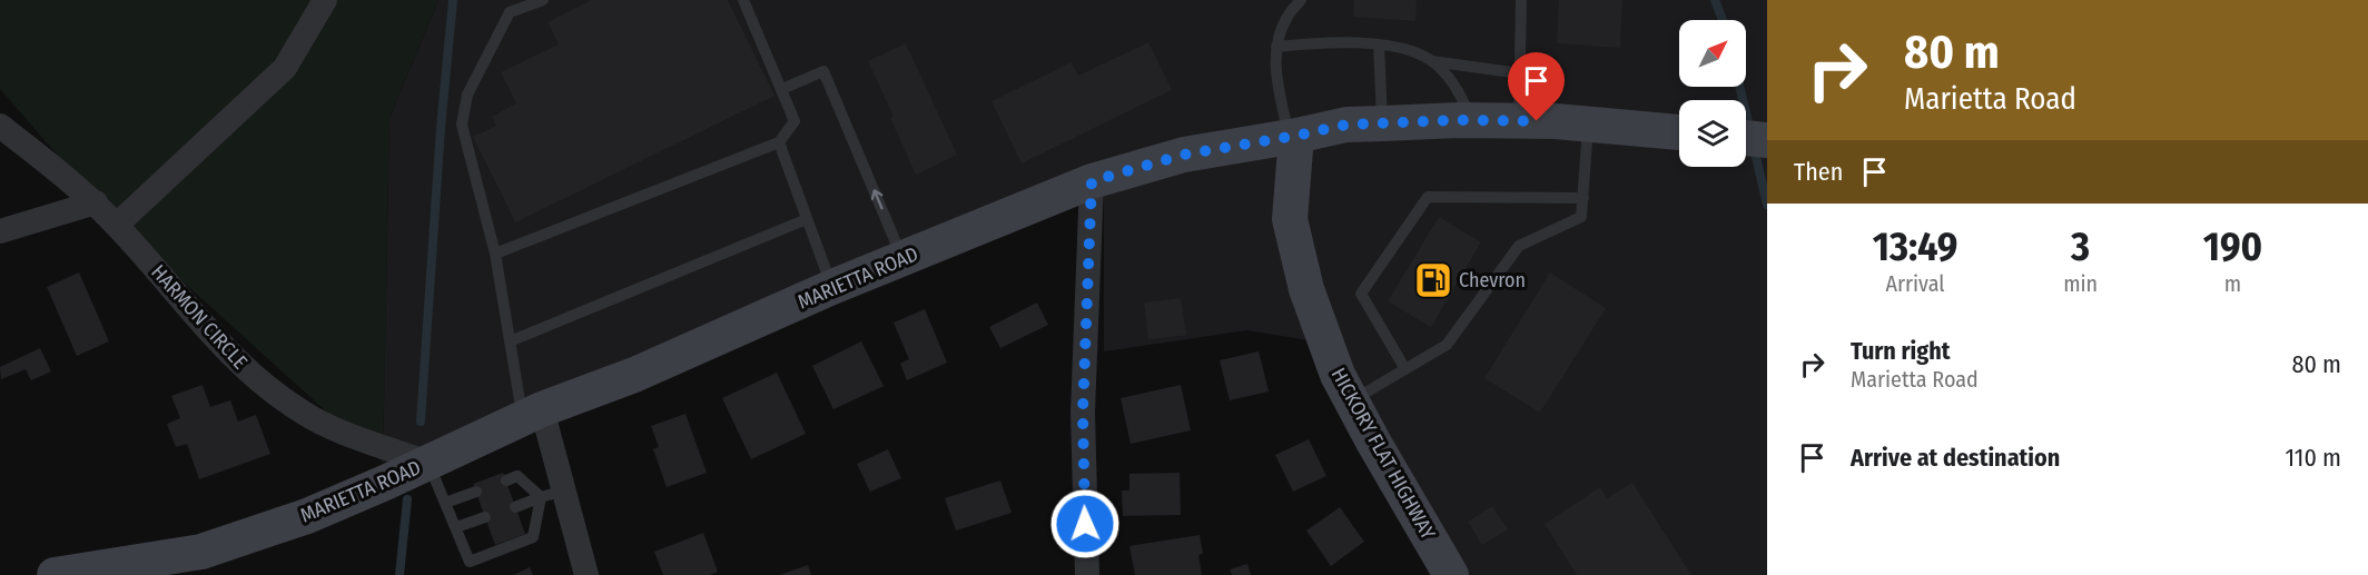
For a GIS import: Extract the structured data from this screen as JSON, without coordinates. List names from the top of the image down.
{
  "streets": {
    "street": ["MARIETTA ROAD", "HARMON CIRCLE", "HICKORY FLAT HIGHWAY"]
  },
  "crossings": [
    ["MARIETTA ROAD", "HARMON CIRCLE"],
    ["MARIETTA ROAD", "HICKORY FLAT HIGHWAY"]
  ],
  "places": {
    "fuel station": ["Chevron"]
  },
  "north": "top right",
  "page": {
    "turn": ["80 m", "Marietta Road"],
    "then": "Then",
    "eta": [
      "13:49",
      "Arrival",
      "3",
      "min",
      "190",
      "m"
    ],
    "list": [
      {
        "name": "Turn right",
        "note": "Marietta Road",
        "value": "80 m"
      },
      {
        "name": "Arrive at destination",
        "value": "110 m"
      }
    ]
  }
}
